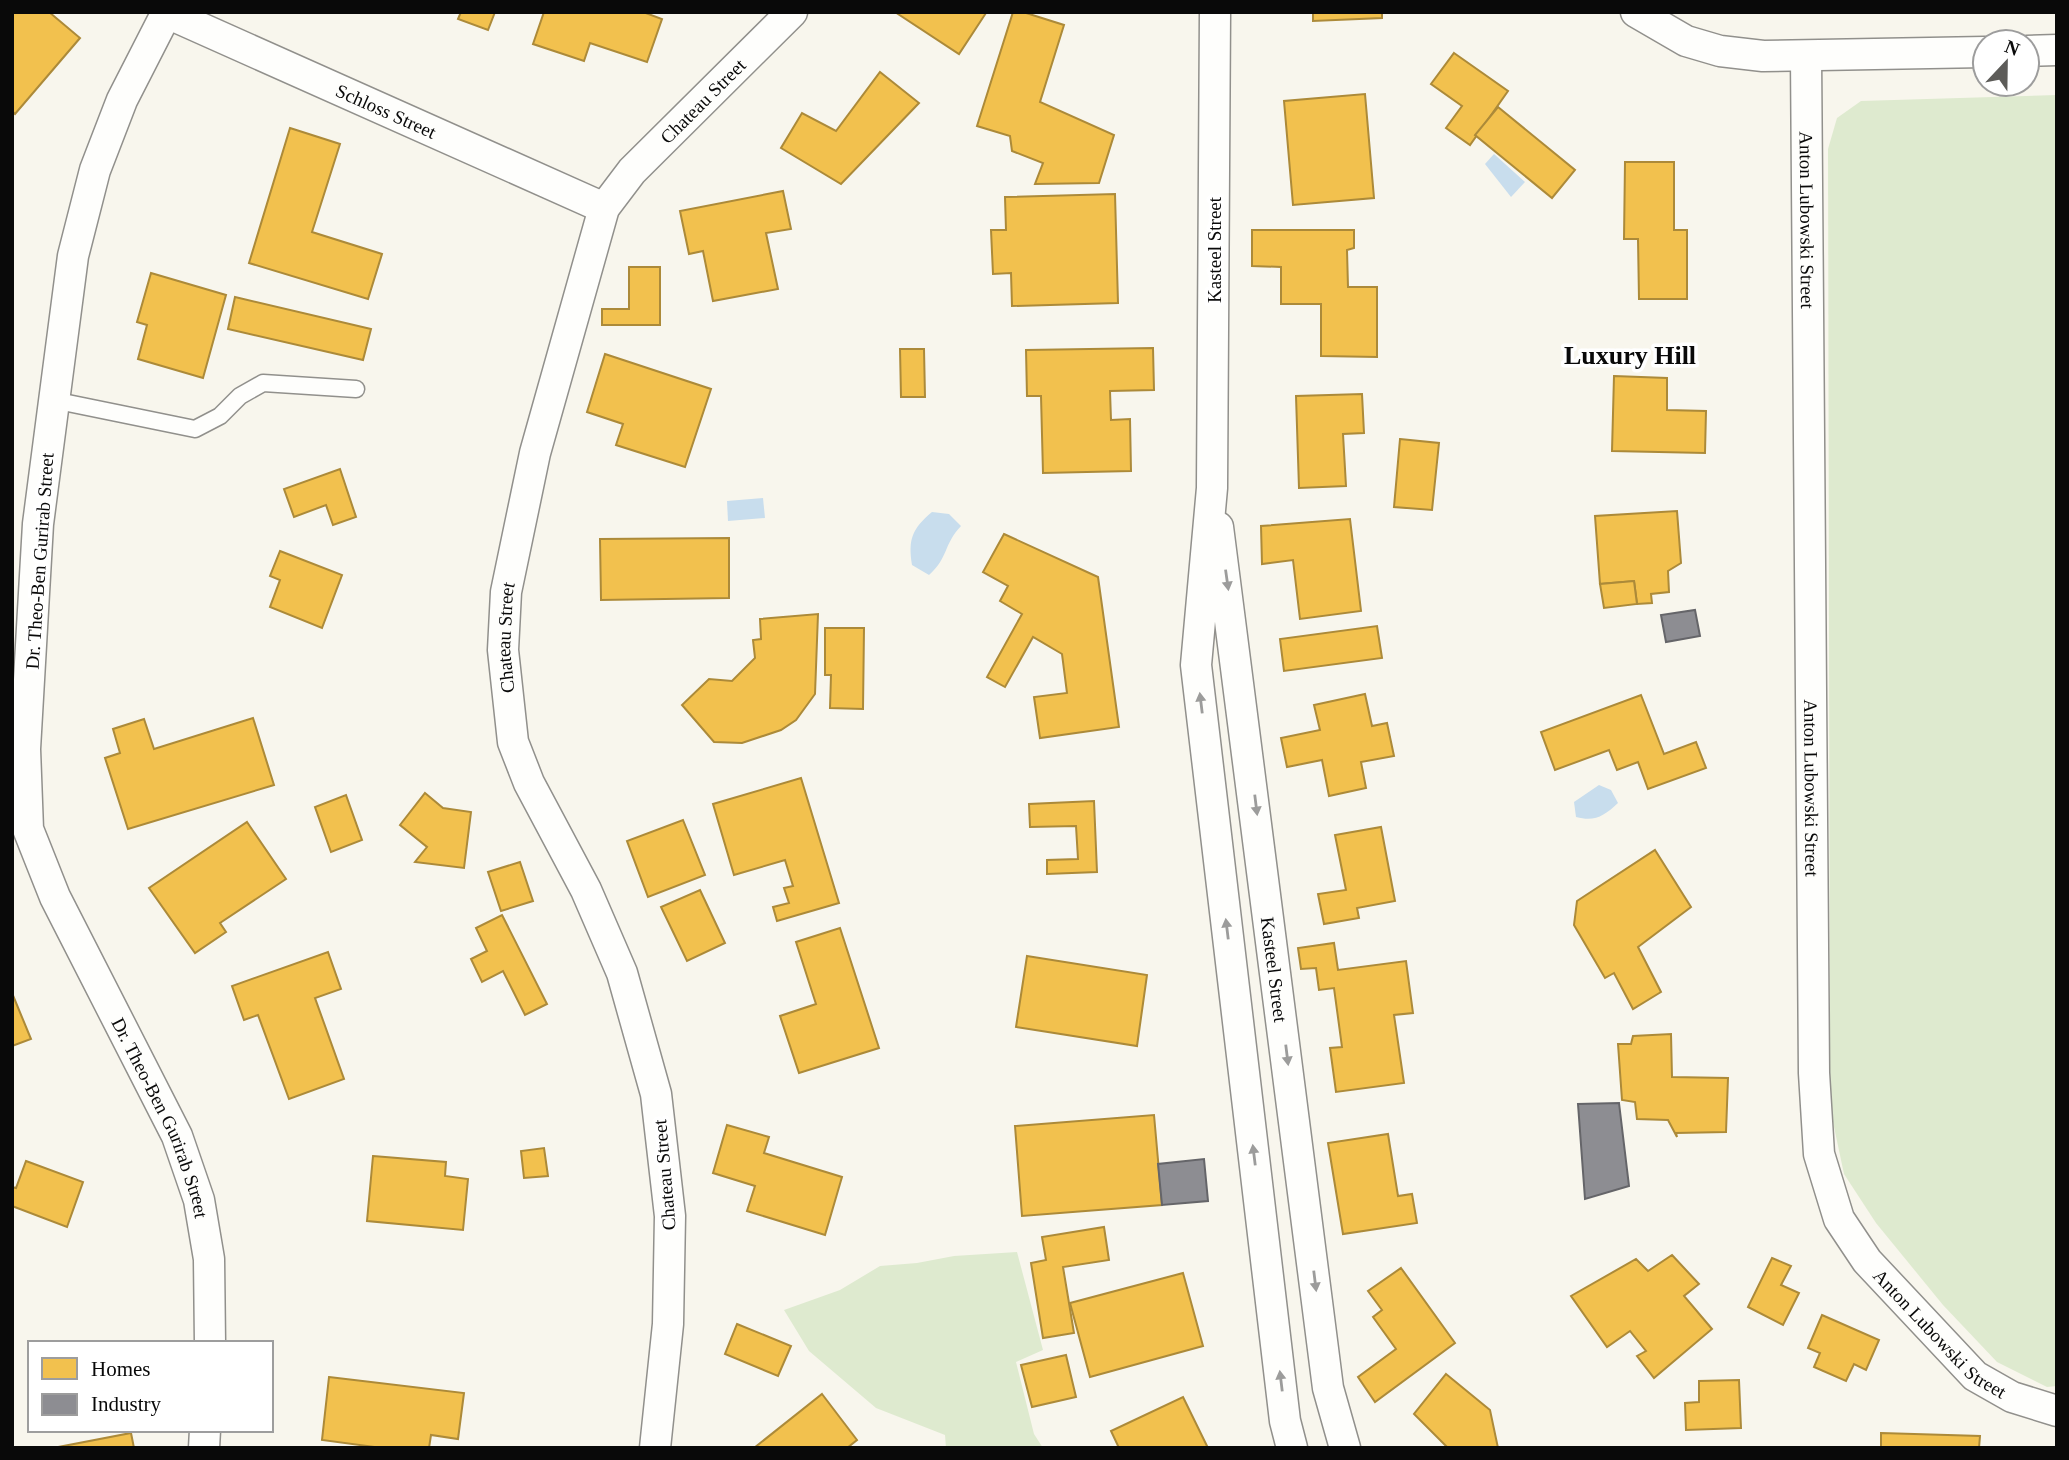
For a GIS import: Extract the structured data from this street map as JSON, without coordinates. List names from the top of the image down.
{
  "streets": {
    "street": [
      "Chateau Street",
      "Schloss Street",
      "Anton Lubowski Street",
      "Kasteel Street",
      "Dr. Theo-Ben Gurirab Street"
    ]
  },
  "crossings": [
    ["Chateau Street", "Schloss Street"],
    ["Schloss Street", "Dr. Theo-Ben Gurirab Street"]
  ],
  "districts": ["Luxury Hill"],
  "legend": ["Homes", "Industry"],
  "north": "top"
}
